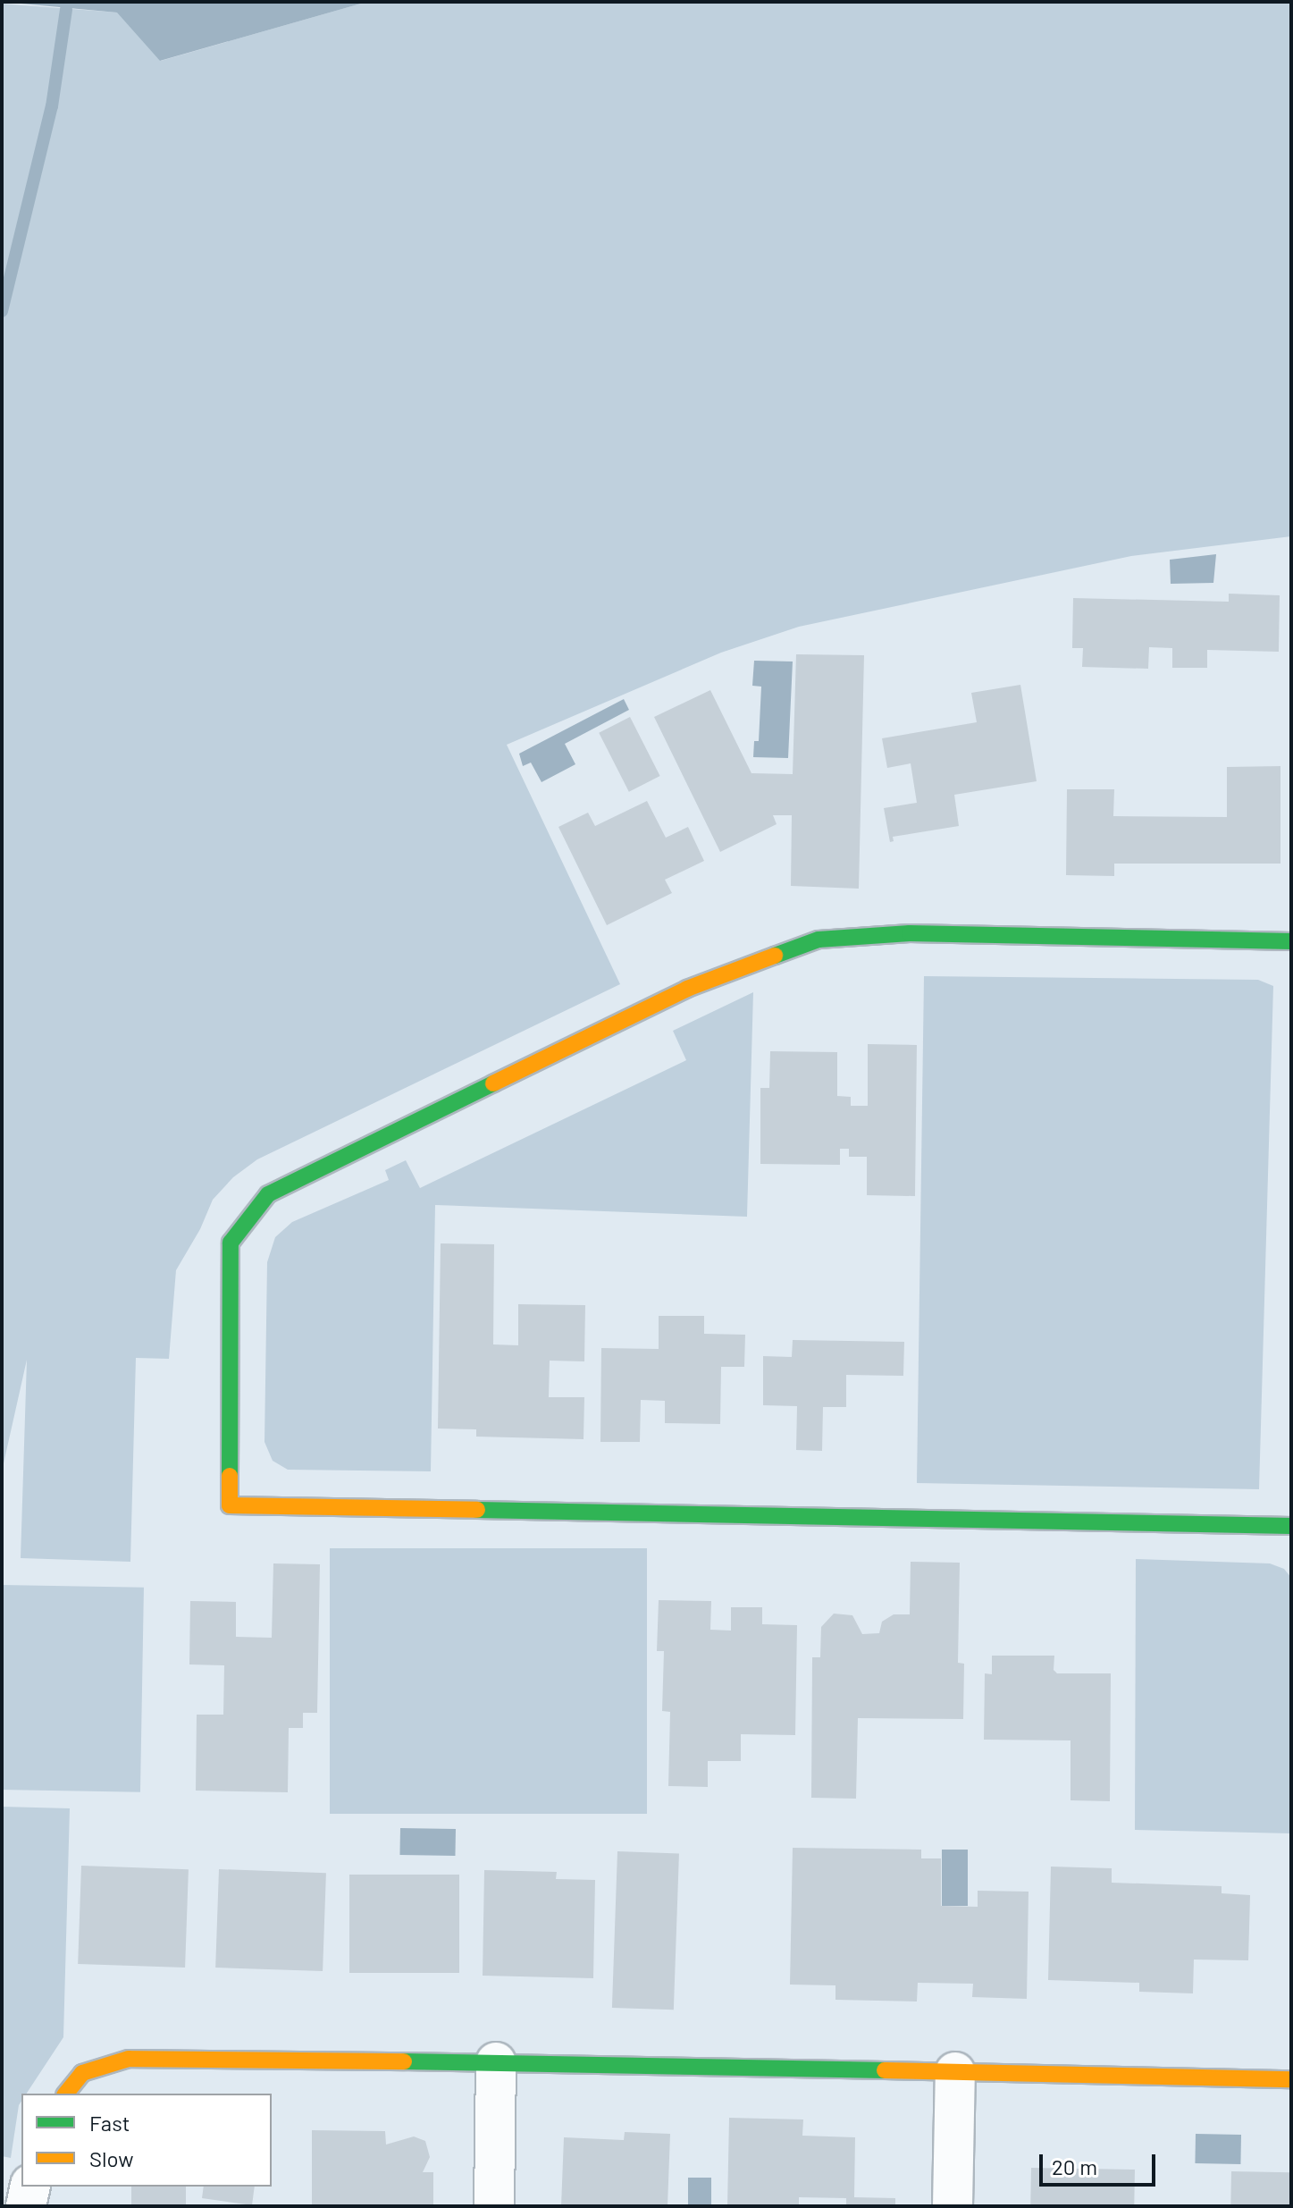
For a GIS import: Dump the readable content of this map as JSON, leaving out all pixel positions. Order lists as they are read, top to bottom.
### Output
{
  "legend": ["Fast", "Slow"],
  "scale_bar": "20 m"
}
